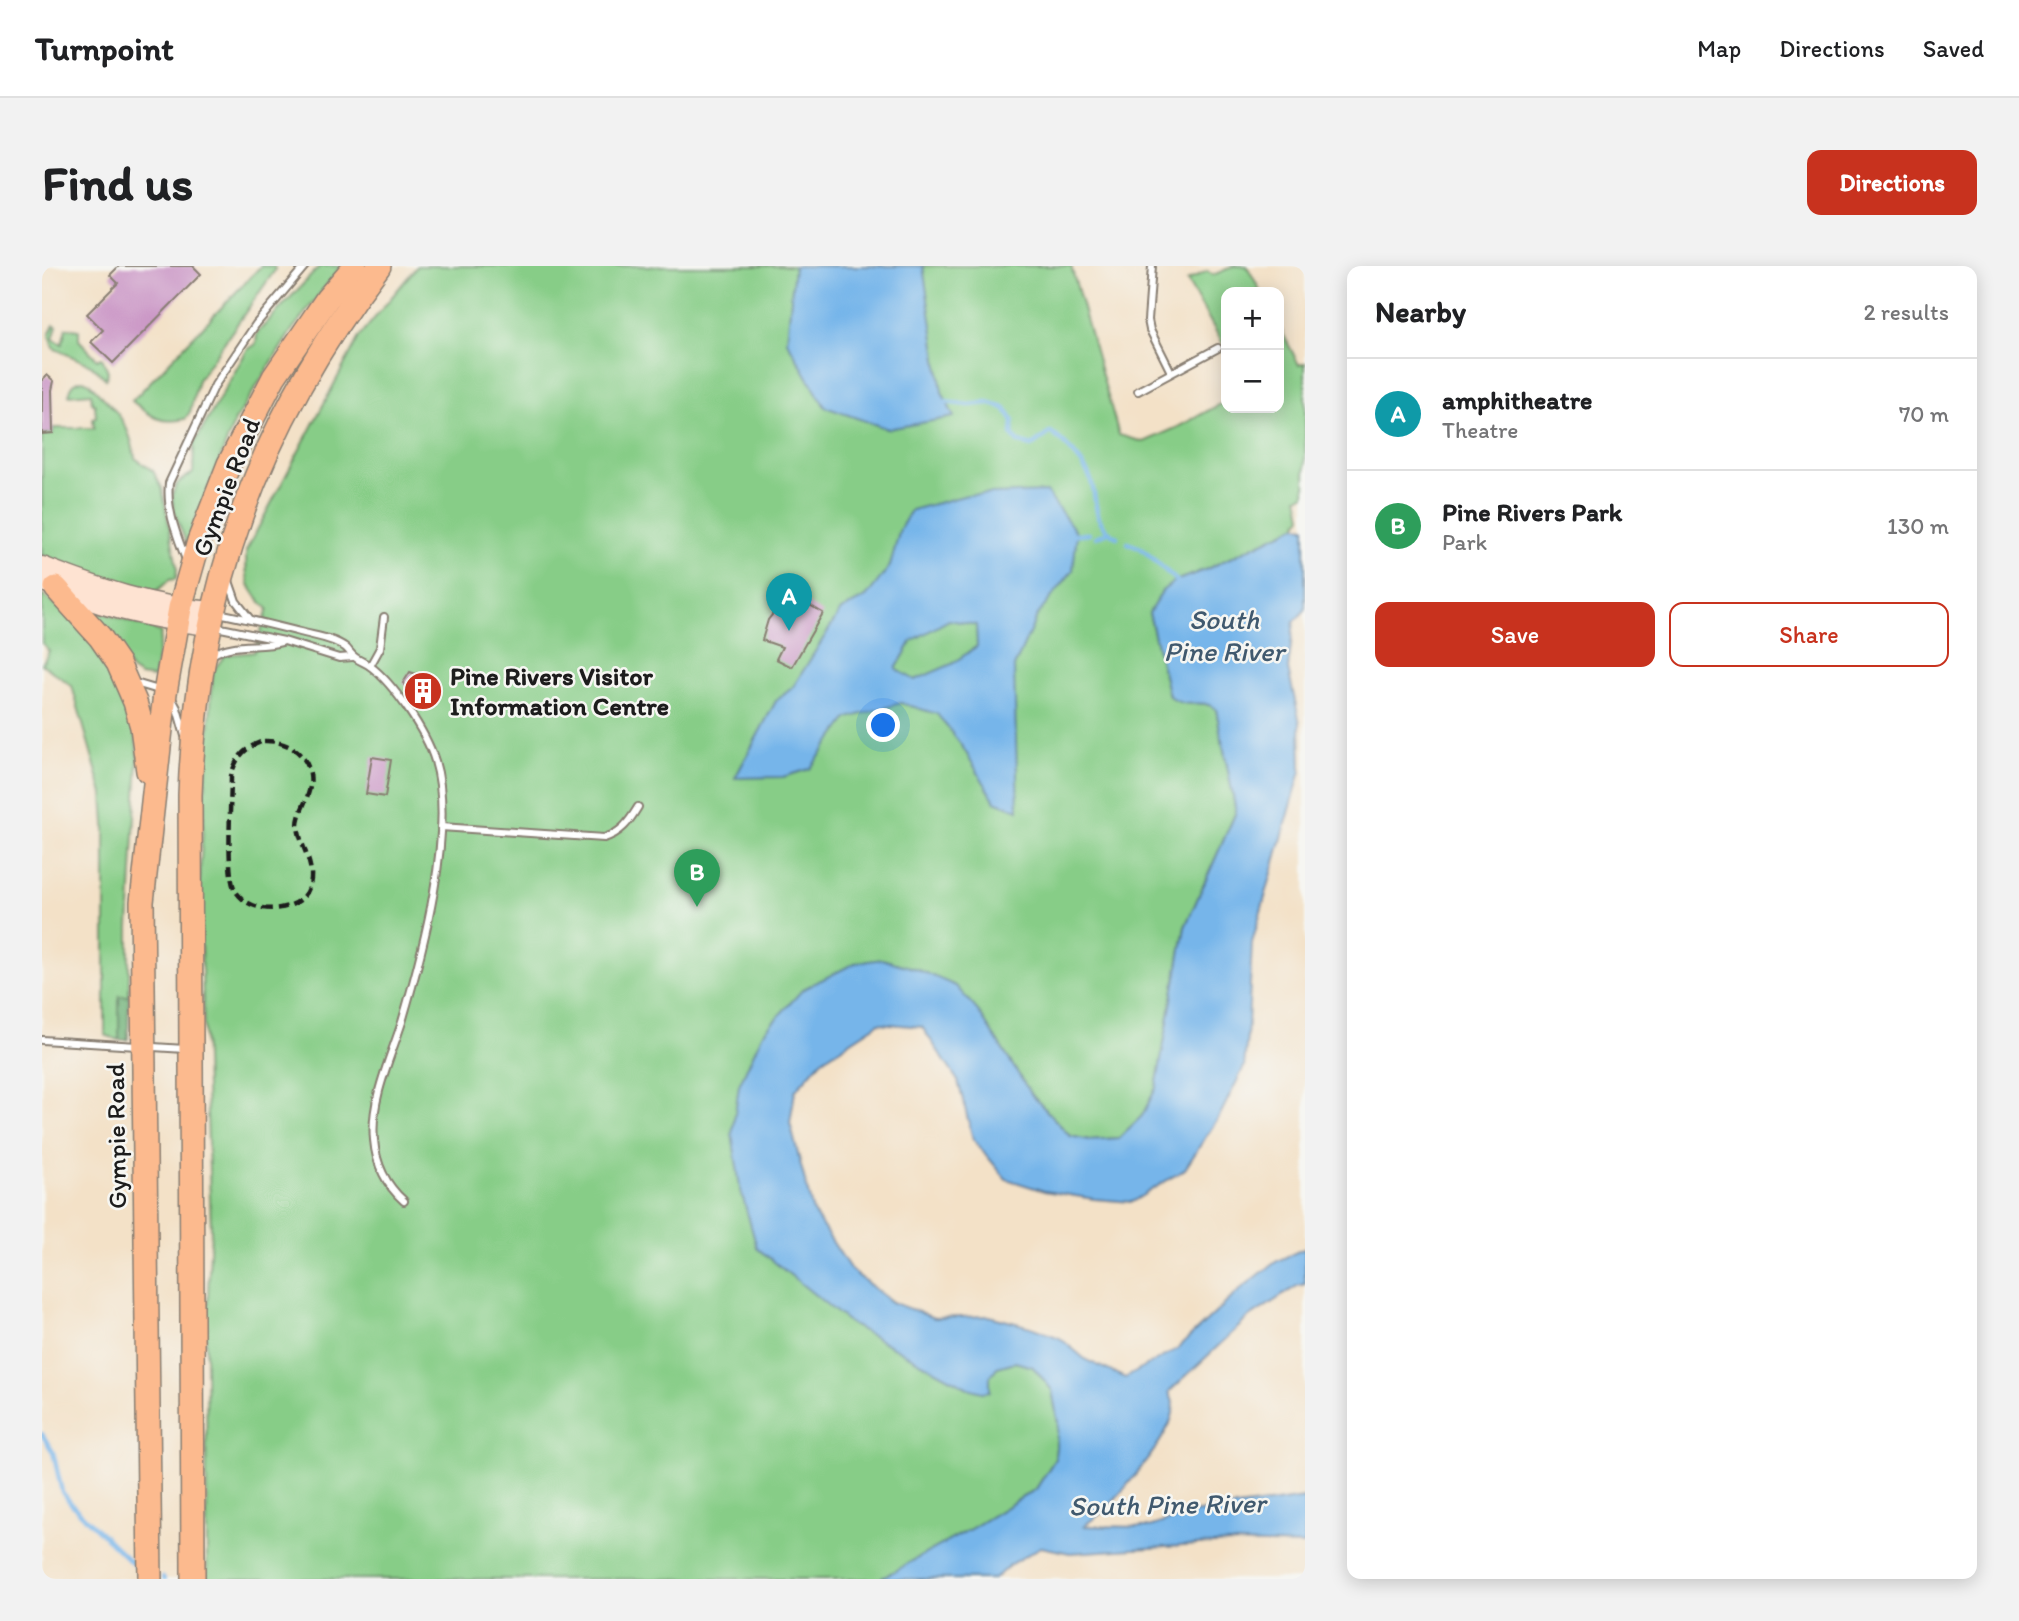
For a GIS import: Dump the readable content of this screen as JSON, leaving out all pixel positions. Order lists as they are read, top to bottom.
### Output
{
  "streets": {
    "highway": ["Gympie Road"]
  },
  "water": ["South Pine River"],
  "places": {
    "building": ["Pine Rivers Visitor Information Centre"]
  },
  "page": {
    "header": "Turnpoint",
    "nav": ["Map", "Directions", "Saved"],
    "buttons": [
      "Directions",
      ["Save", "Share"]
    ],
    "title": "Find us",
    "heading": ["Nearby", "2 results"],
    "map_buttons": ["+", "−"],
    "list": [
      {
        "mark": "A",
        "name": "amphitheatre",
        "note": "Theatre",
        "value": "70 m"
      },
      {
        "mark": "B",
        "name": "Pine Rivers Park",
        "note": "Park",
        "value": "130 m"
      }
    ],
    "pins": ["A", "B"]
  }
}
